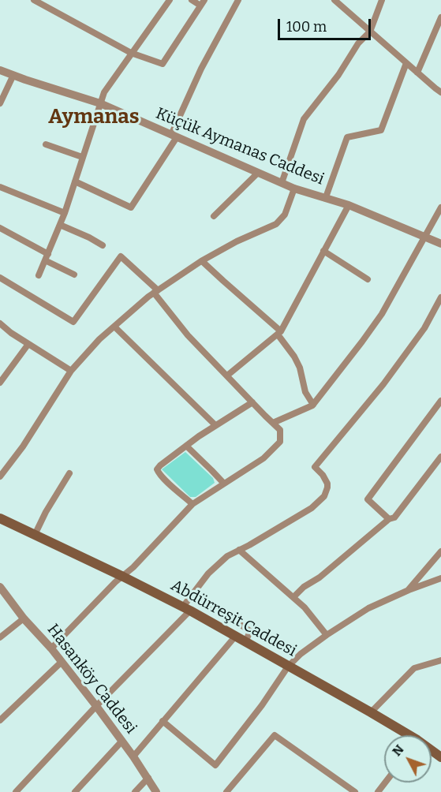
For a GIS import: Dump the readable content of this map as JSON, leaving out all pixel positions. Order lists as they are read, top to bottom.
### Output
{
  "streets": {
    "main road": ["Abdürreşit Caddesi"],
    "street": ["Küçük Aymanas Caddesi", "Hasanköy Caddesi"]
  },
  "districts": ["Aymanas"],
  "scale_bar": "100 m",
  "north": "top left"
}
